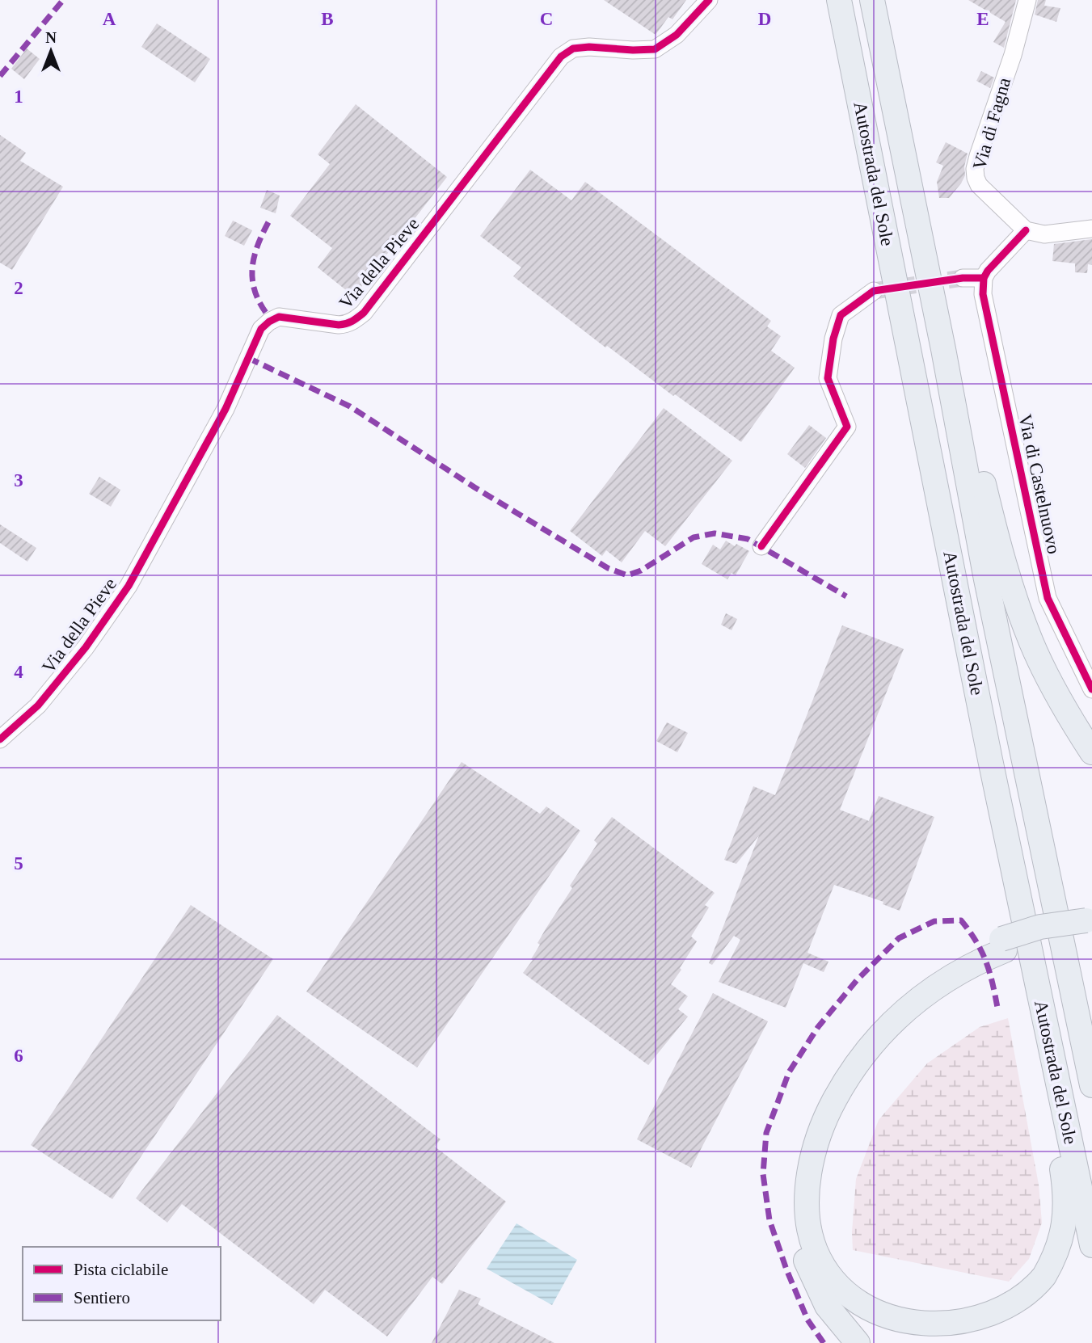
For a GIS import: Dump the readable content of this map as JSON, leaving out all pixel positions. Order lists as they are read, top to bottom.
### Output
{
  "streets": {
    "highway": ["Autostrada del Sole"],
    "street": ["Via di Fagna", "Via della Pieve", "Via di Castelnuovo"]
  },
  "legend": ["Pista ciclabile", "Sentiero"],
  "north": "top",
  "grid": {
    "columns": [
      "A",
      "B",
      "C",
      "D",
      "E"
    ],
    "rows": [
      "1",
      "2",
      "3",
      "4",
      "5",
      "6"
    ]
  }
}
